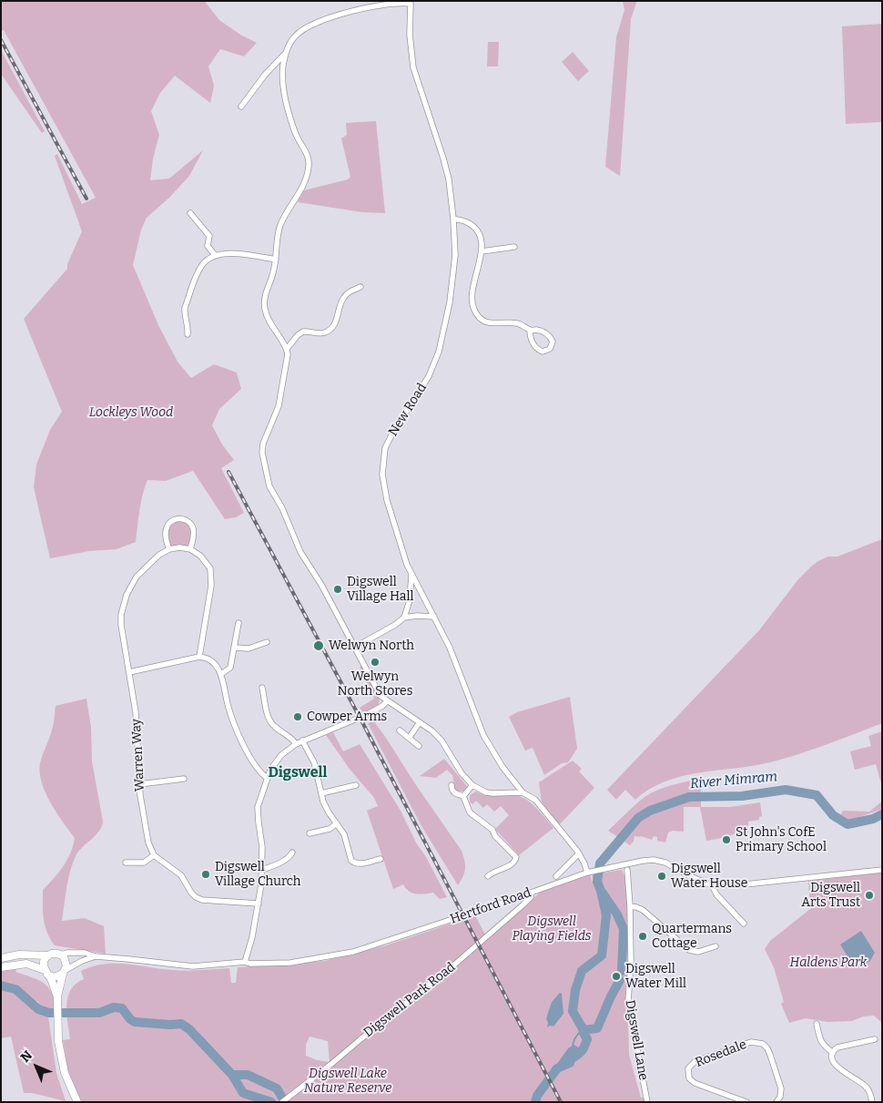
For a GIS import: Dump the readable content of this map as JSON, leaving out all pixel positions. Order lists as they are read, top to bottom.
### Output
{
  "streets": {
    "street": [
      "New Road",
      "Warren Way",
      "Hertford Road",
      "Digswell Park Road",
      "Digswell Lane",
      "Rosedale"
    ]
  },
  "crossings": [
    ["New Road", "Hertford Road"],
    ["Hertford Road", "Digswell Park Road"]
  ],
  "districts": ["Digswell"],
  "water": ["River Mimram"],
  "parks": [
    "Lockleys Wood",
    "Digswell Playing Fields",
    "Haldens Park",
    "Digswell Lake Nature Reserve"
  ],
  "places": [
    "Digswell Village Hall",
    "Welwyn North",
    "Welwyn North Stores",
    "Cowper Arms",
    "St John's CofE Primary School",
    "Digswell Village Church",
    "Digswell Water House",
    "Digswell Arts Trust",
    "Quartermans Cottage",
    "Digswell Water Mill"
  ],
  "north": "top left"
}
